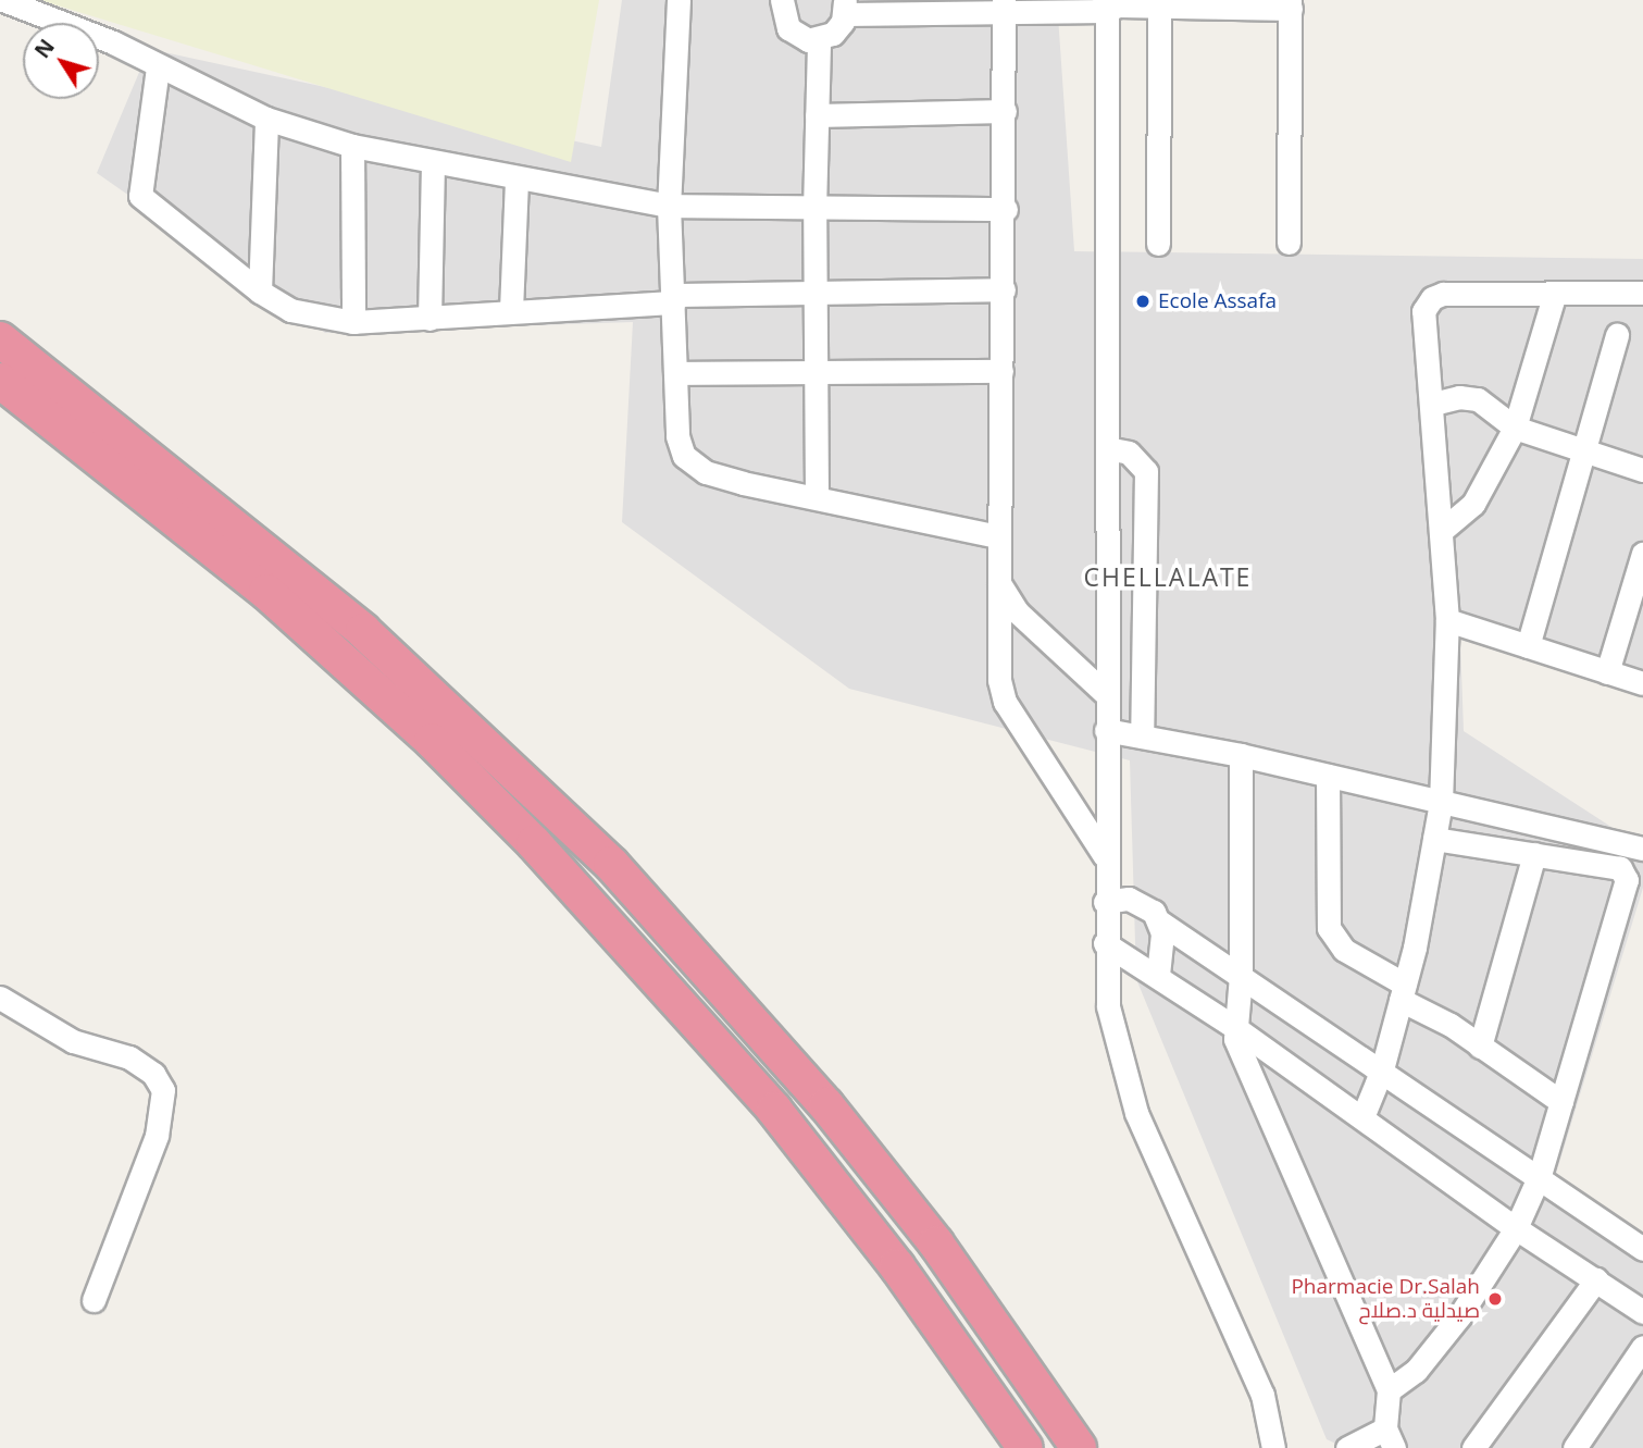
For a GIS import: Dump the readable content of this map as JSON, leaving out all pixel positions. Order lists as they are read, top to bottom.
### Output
{
  "districts": ["CHELLALATE"],
  "places": ["Ecole Assafa", "Pharmacie Dr.Salah صيدلية د.صلاح"],
  "north": "top left"
}
